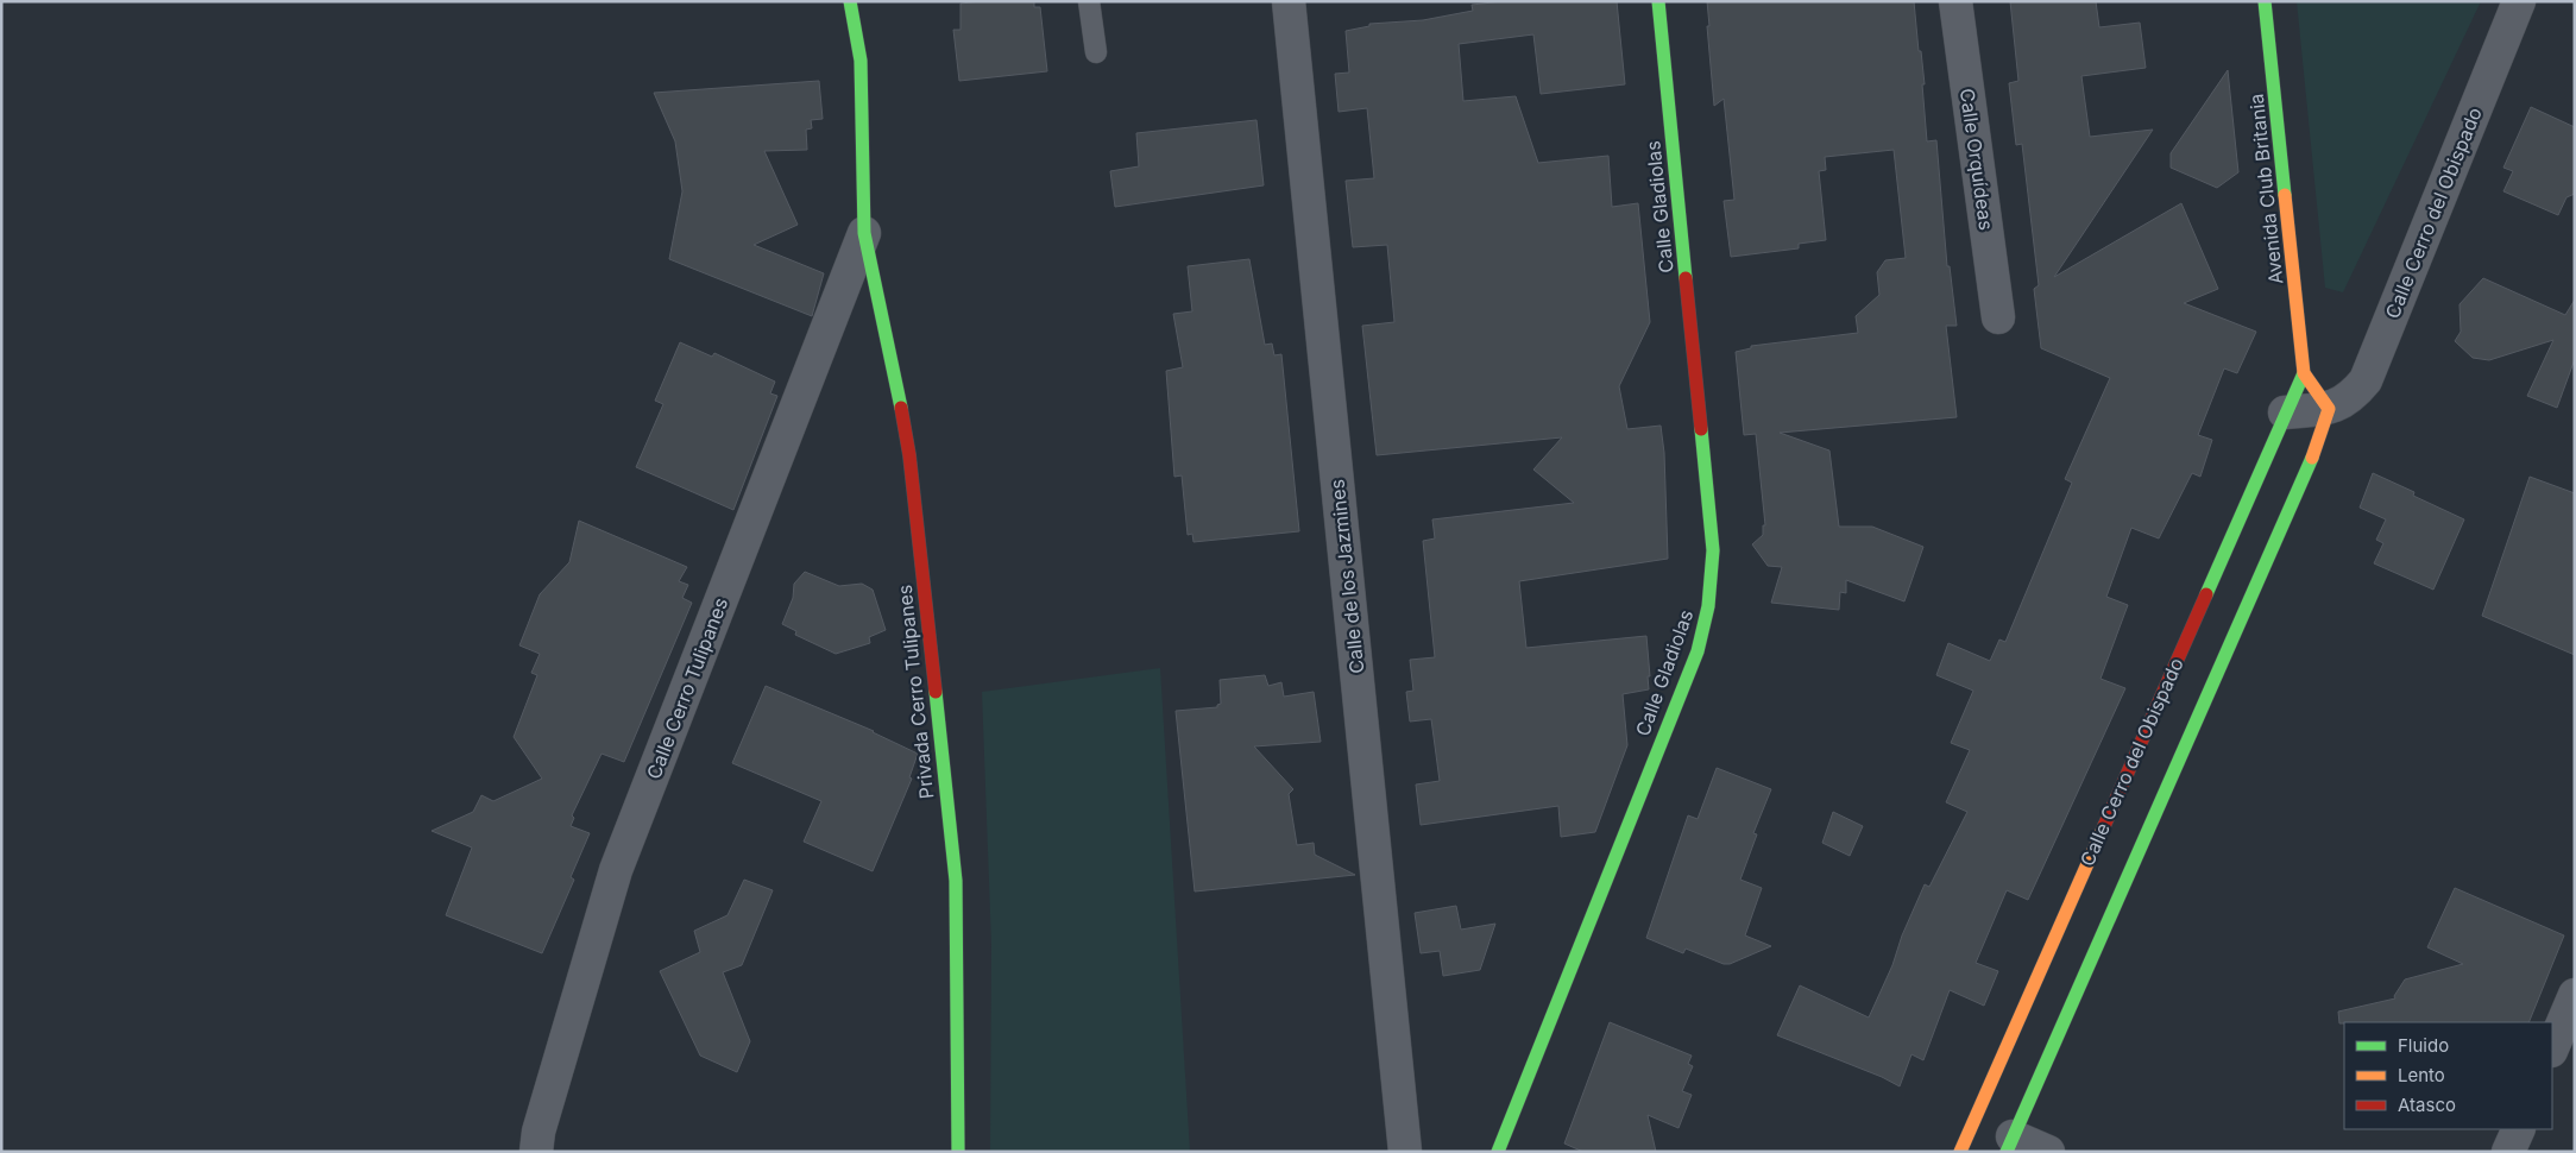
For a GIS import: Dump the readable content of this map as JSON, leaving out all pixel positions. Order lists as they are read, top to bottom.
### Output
{
  "streets": {
    "street": [
      "Calle Orquídeas",
      "Avenida Club Britania",
      "Calle Gladiolas",
      "Calle Cerro del Obispado",
      "Calle de los Jazmines",
      "Calle Cerro Tulipanes",
      "Privada Cerro Tulipanes"
    ]
  },
  "crossings": [
    ["Calle Cerro Tulipanes", "Privada Cerro Tulipanes"]
  ],
  "legend": ["Fluido", "Lento", "Atasco"]
}
